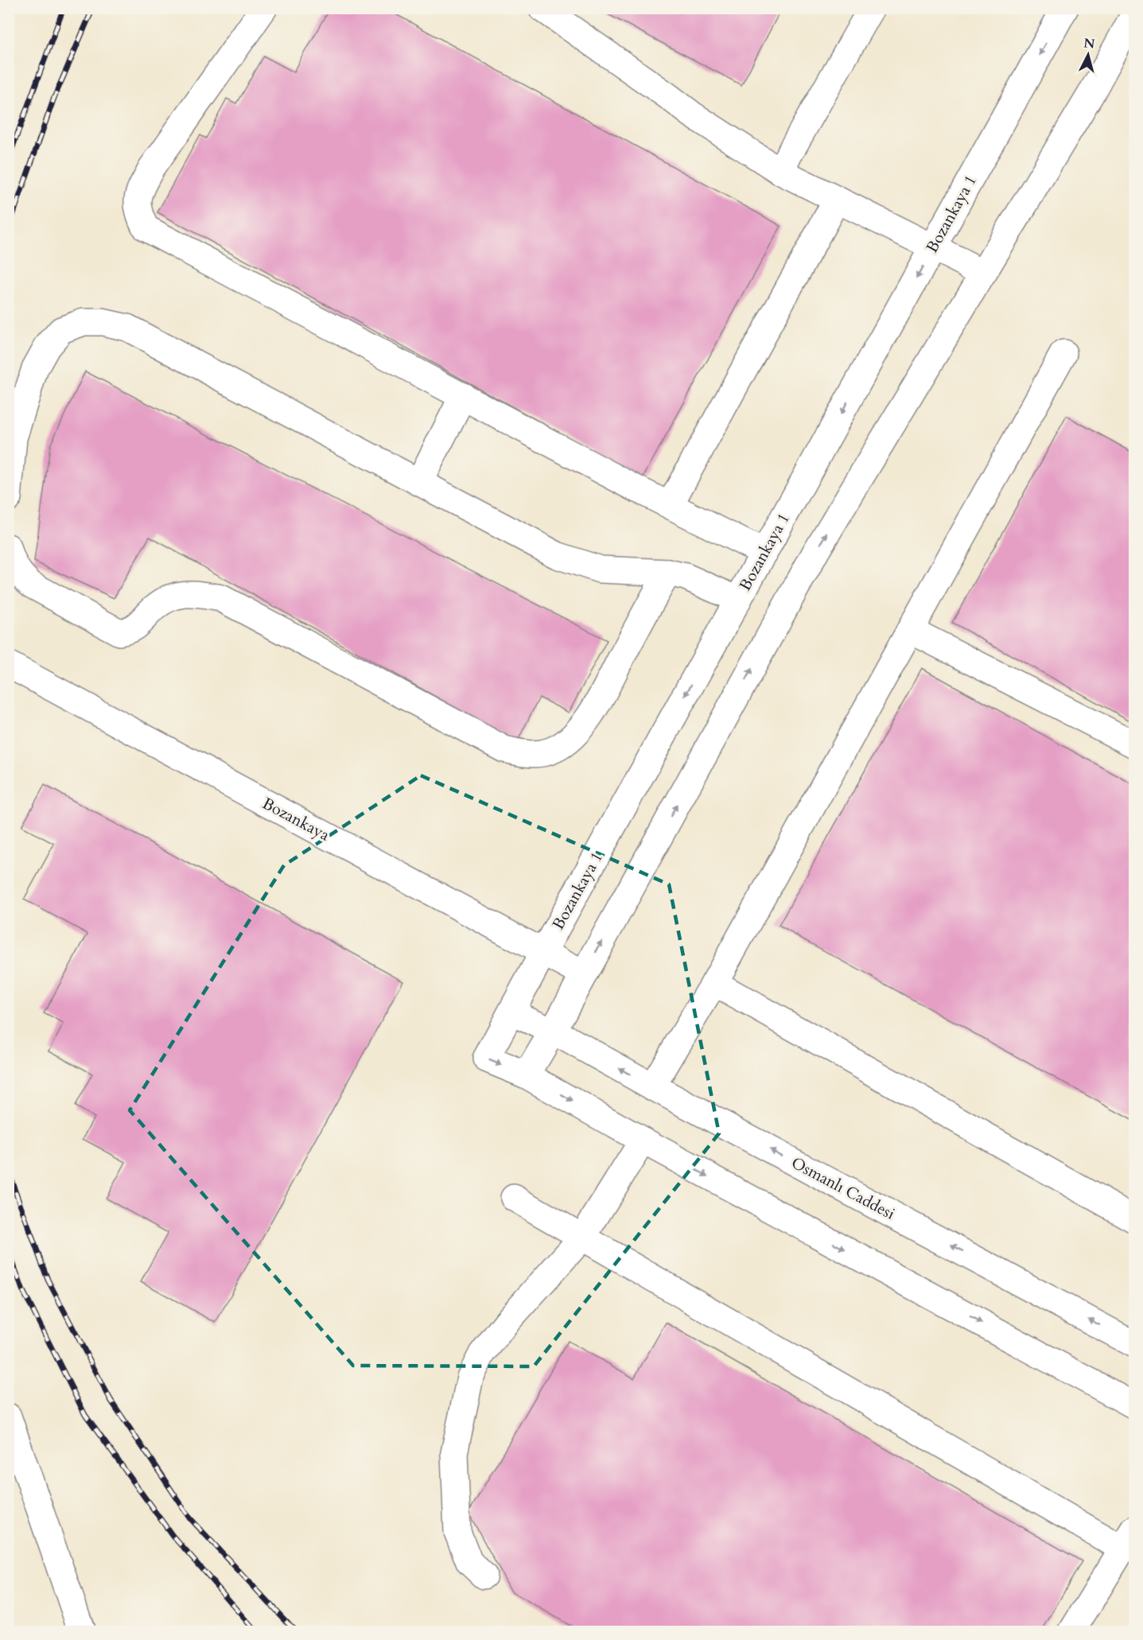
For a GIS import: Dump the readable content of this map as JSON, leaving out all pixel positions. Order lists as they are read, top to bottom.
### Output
{
  "streets": {
    "street": ["Bozankaya 1", "Bozankaya", "Osmanlı Caddesi"]
  },
  "crossings": [
    ["Bozankaya 1", "Bozankaya"],
    ["Bozankaya 1", "Osmanlı Caddesi"]
  ],
  "north": "top"
}
